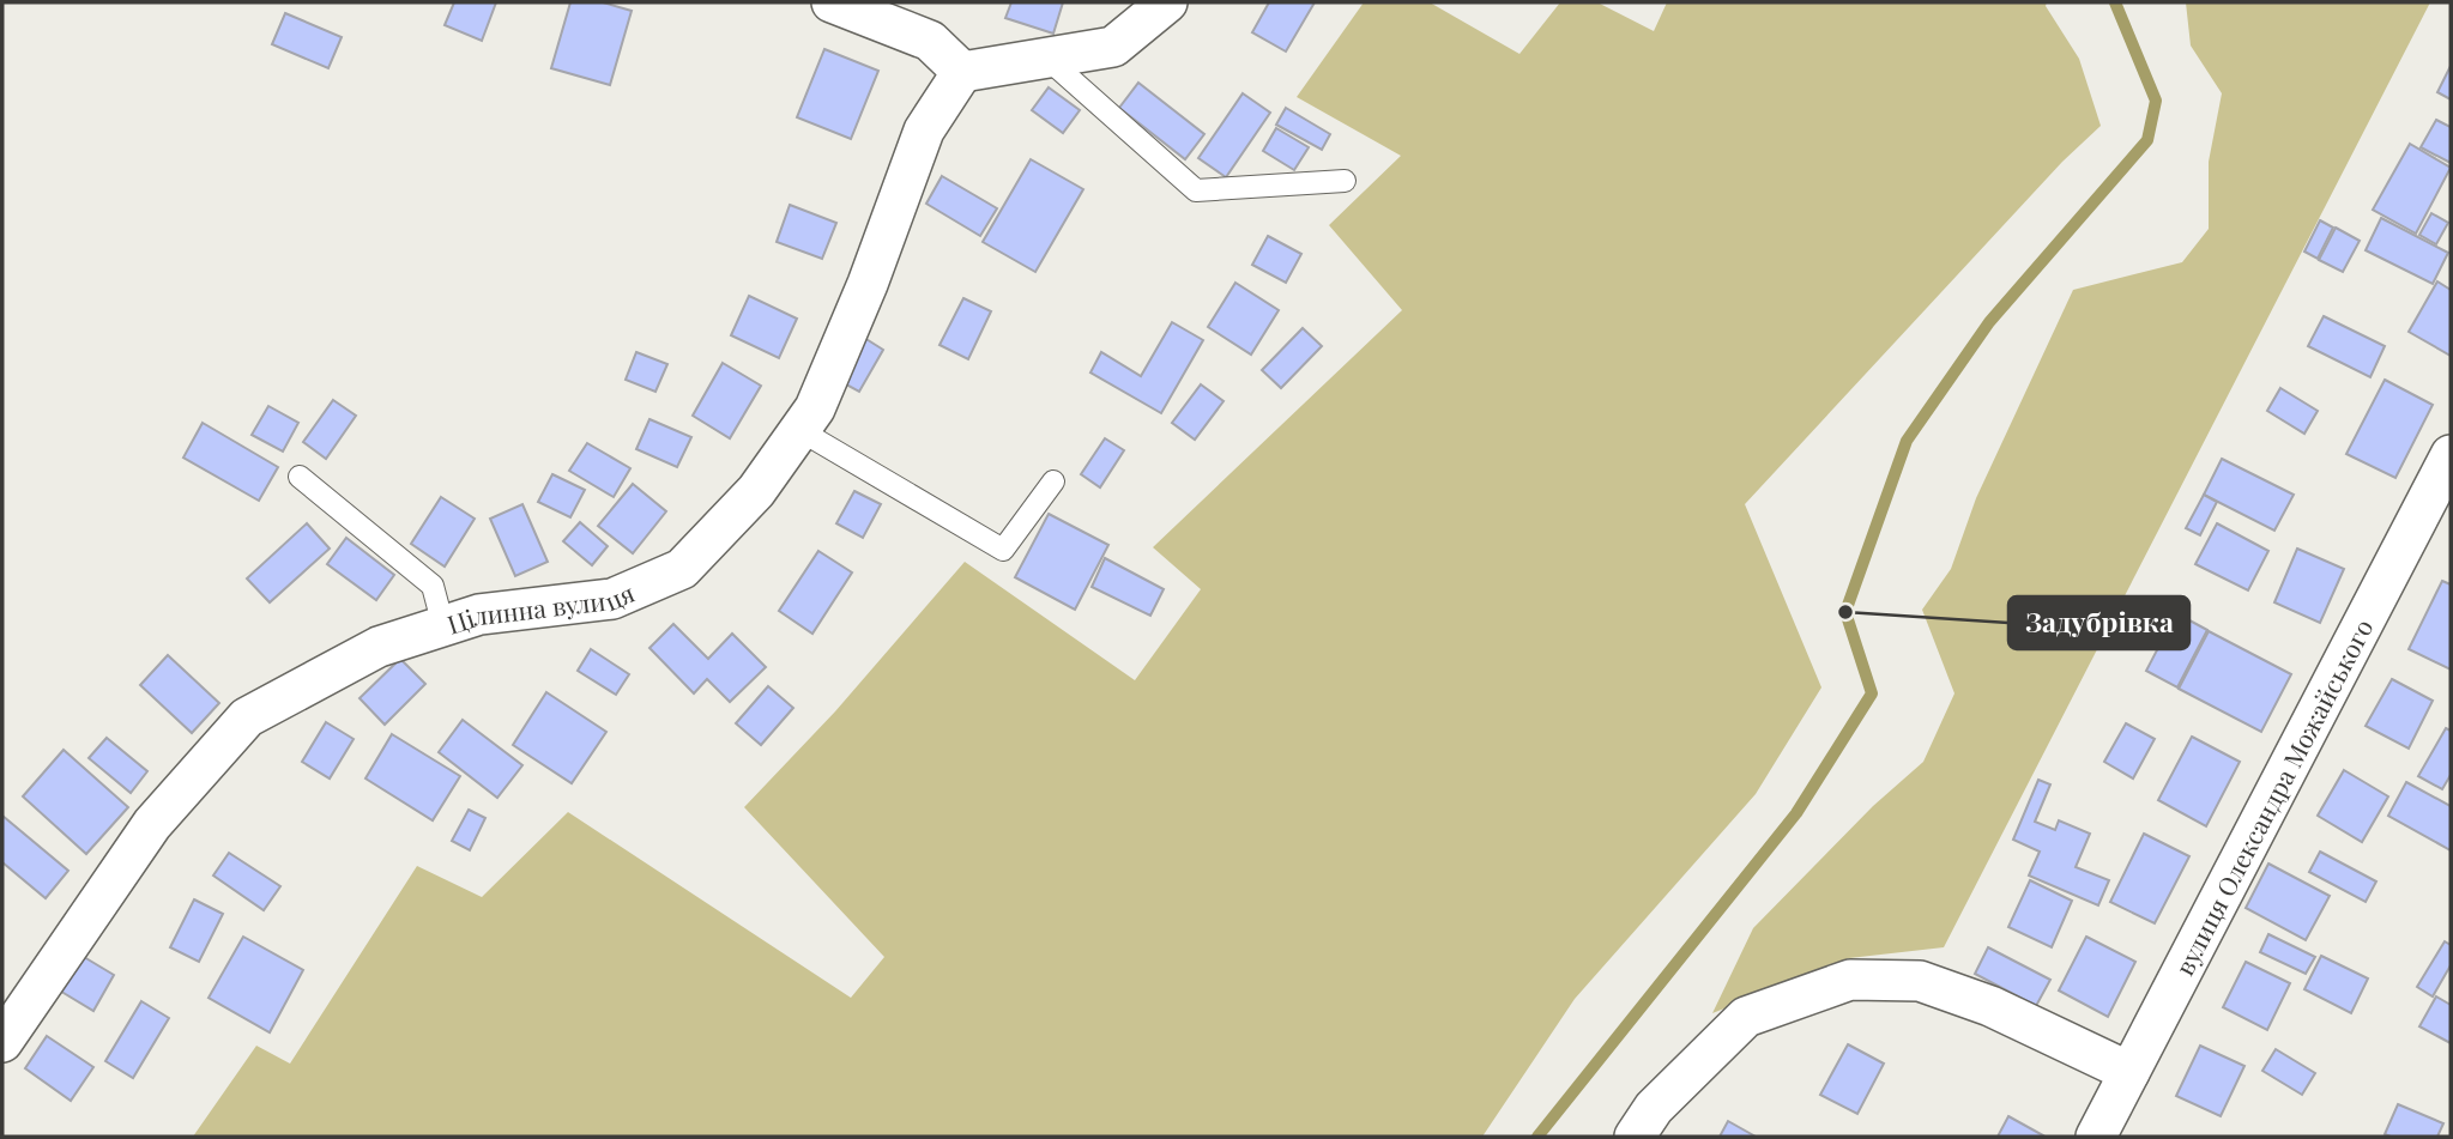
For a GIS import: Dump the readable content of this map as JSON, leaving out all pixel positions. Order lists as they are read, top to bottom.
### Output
{
  "streets": {
    "street": ["Цілинна вулиця", "вулиця Олександра Можайського"]
  },
  "places": ["Задубрівка"]
}
